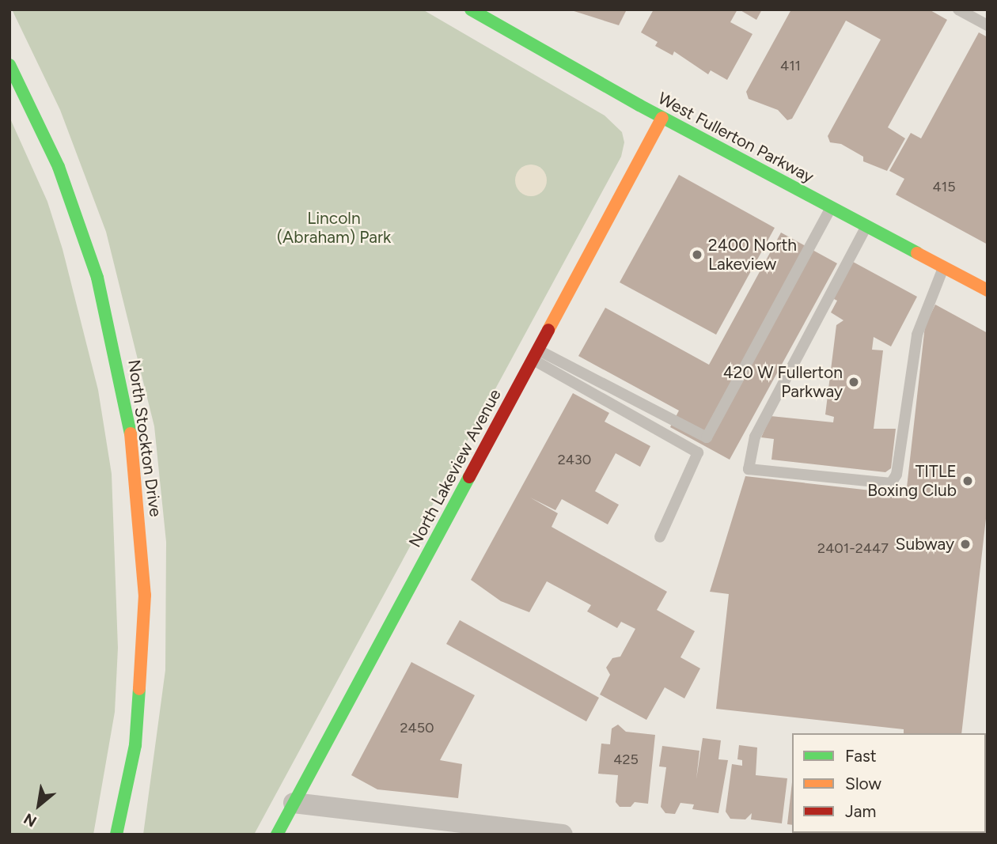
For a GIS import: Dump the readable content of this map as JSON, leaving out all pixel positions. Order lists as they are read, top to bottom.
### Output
{
  "streets": {
    "main road": ["West Fullerton Parkway", "North Stockton Drive", "North Lakeview Avenue"]
  },
  "crossings": [
    ["West Fullerton Parkway", "North Lakeview Avenue"]
  ],
  "parks": ["Lincoln (Abraham) Park"],
  "places": [
    "2400 North Lakeview",
    "420 W Fullerton Parkway",
    "TITLE Boxing Club",
    "Subway"
  ],
  "house_numbers": [
    "411",
    "415",
    "2430",
    "2401-2447",
    "2450",
    "425"
  ],
  "legend": ["Fast", "Slow", "Jam"],
  "north": "bottom left"
}
